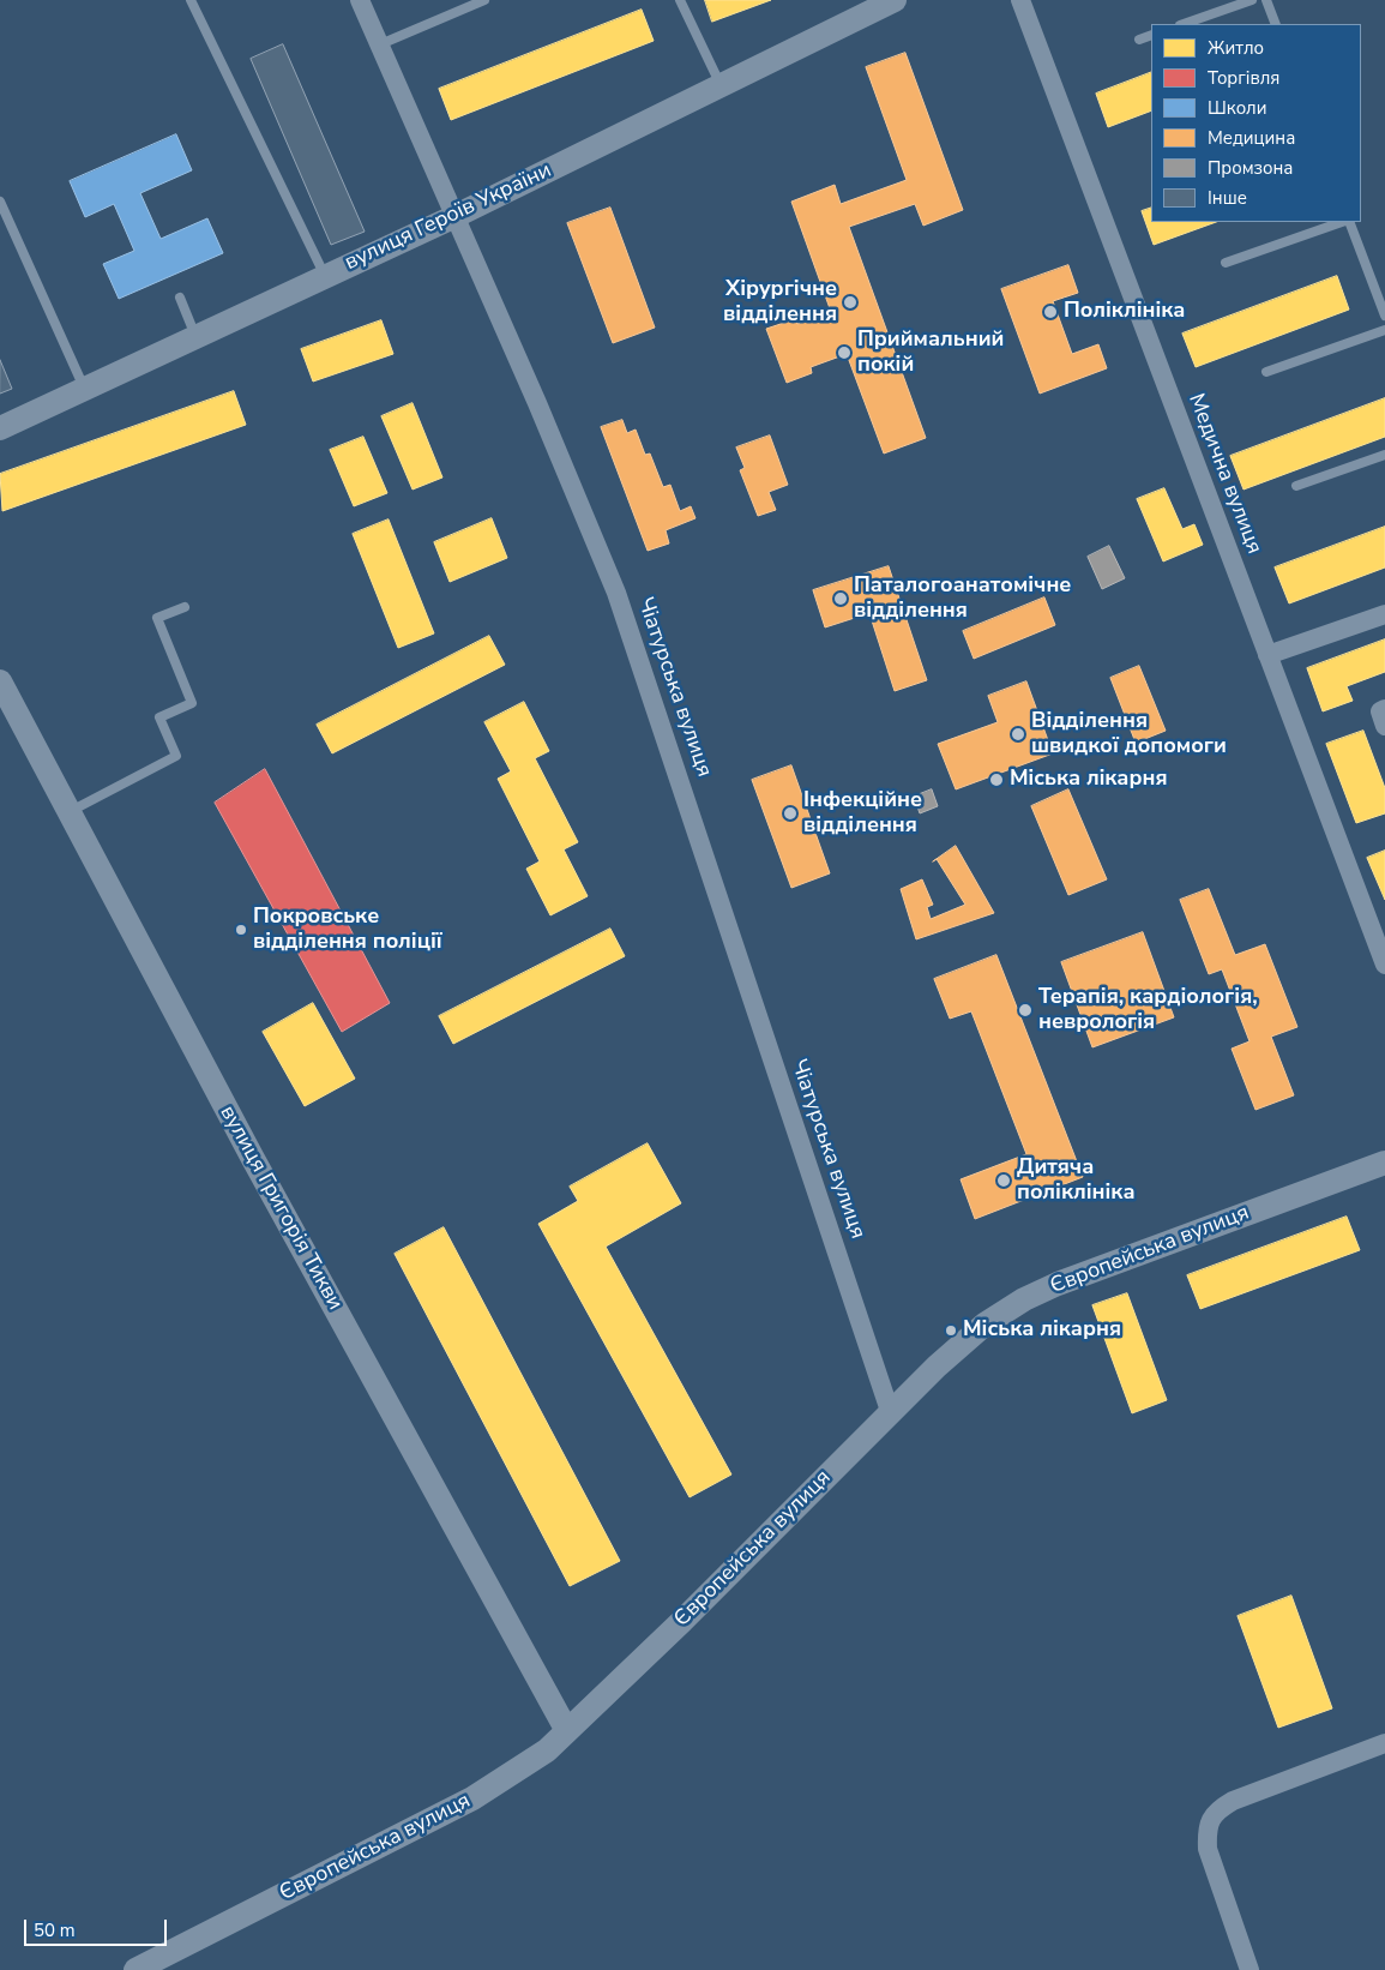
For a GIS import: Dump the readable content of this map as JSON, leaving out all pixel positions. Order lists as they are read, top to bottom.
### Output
{
  "streets": {
    "street": [
      "вулиця Героїв України",
      "Медична вулиця",
      "Чіатурська вулиця",
      "вулиця Григорія Тикви",
      "Європейська вулиця"
    ]
  },
  "crossings": [
    ["вулиця Героїв України", "Чіатурська вулиця"],
    ["Чіатурська вулиця", "Європейська вулиця"],
    ["вулиця Григорія Тикви", "Європейська вулиця"]
  ],
  "places": [
    "Хірургічне відділення",
    "Поліклініка",
    "Приймальний покій",
    "Паталогоанатомічне відділення",
    "Відділення швидкої допомоги",
    "Мiська лiкарня",
    "Інфекційне відділення",
    "Покровське відділення поліції",
    "Терапія, кардіологія, неврологія",
    "Дитяча поліклініка",
    "Міська лікарня"
  ],
  "legend": [
    "Житло",
    "Торгівля",
    "Школи",
    "Медицина",
    "Промзона",
    "Інше"
  ],
  "scale_bar": "50 m"
}
